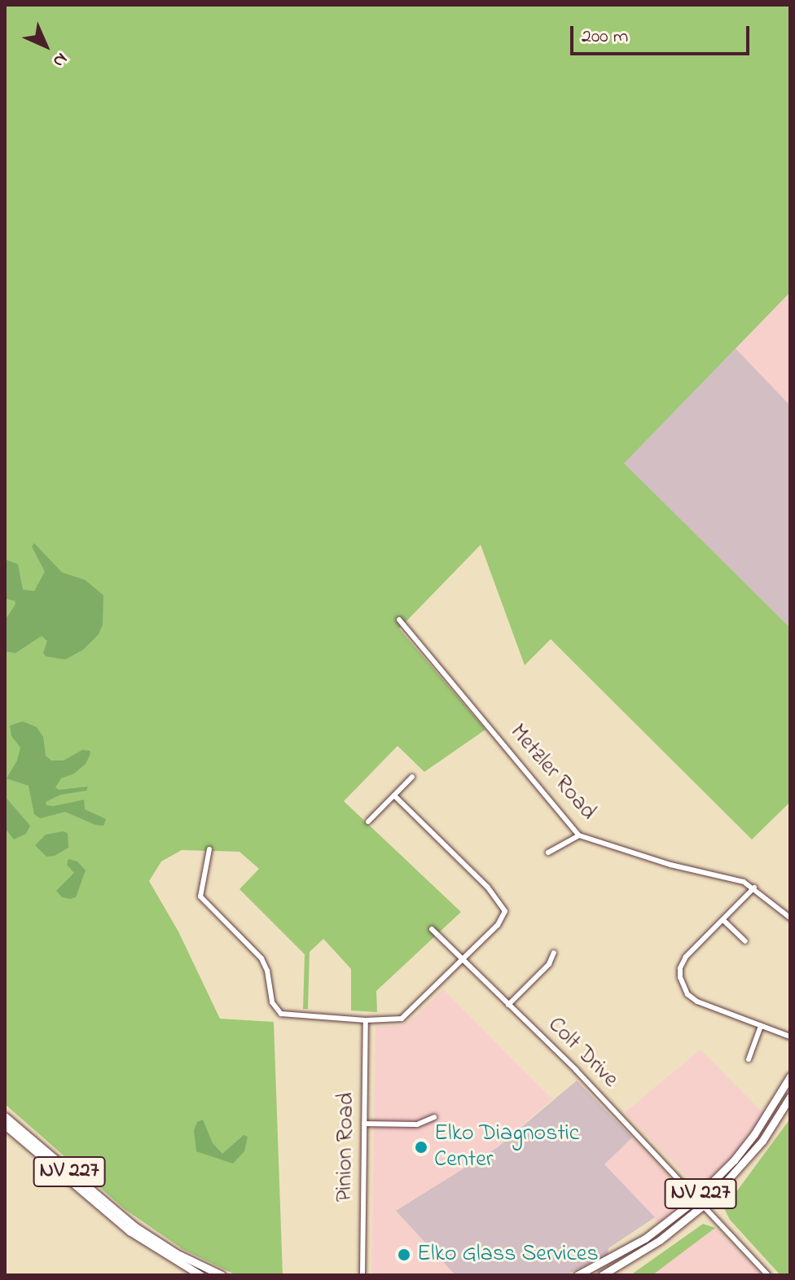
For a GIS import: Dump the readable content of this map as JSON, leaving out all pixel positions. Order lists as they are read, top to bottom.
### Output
{
  "streets": {
    "main road": ["NV 227"],
    "street": ["Metzler Road", "Colt Drive", "Pinion Road"]
  },
  "crossings": [
    ["Colt Drive", "NV 227"]
  ],
  "places": ["Elko Diagnostic Center", "Elko Glass Services"],
  "scale_bar": "200 m",
  "north": "bottom right"
}
